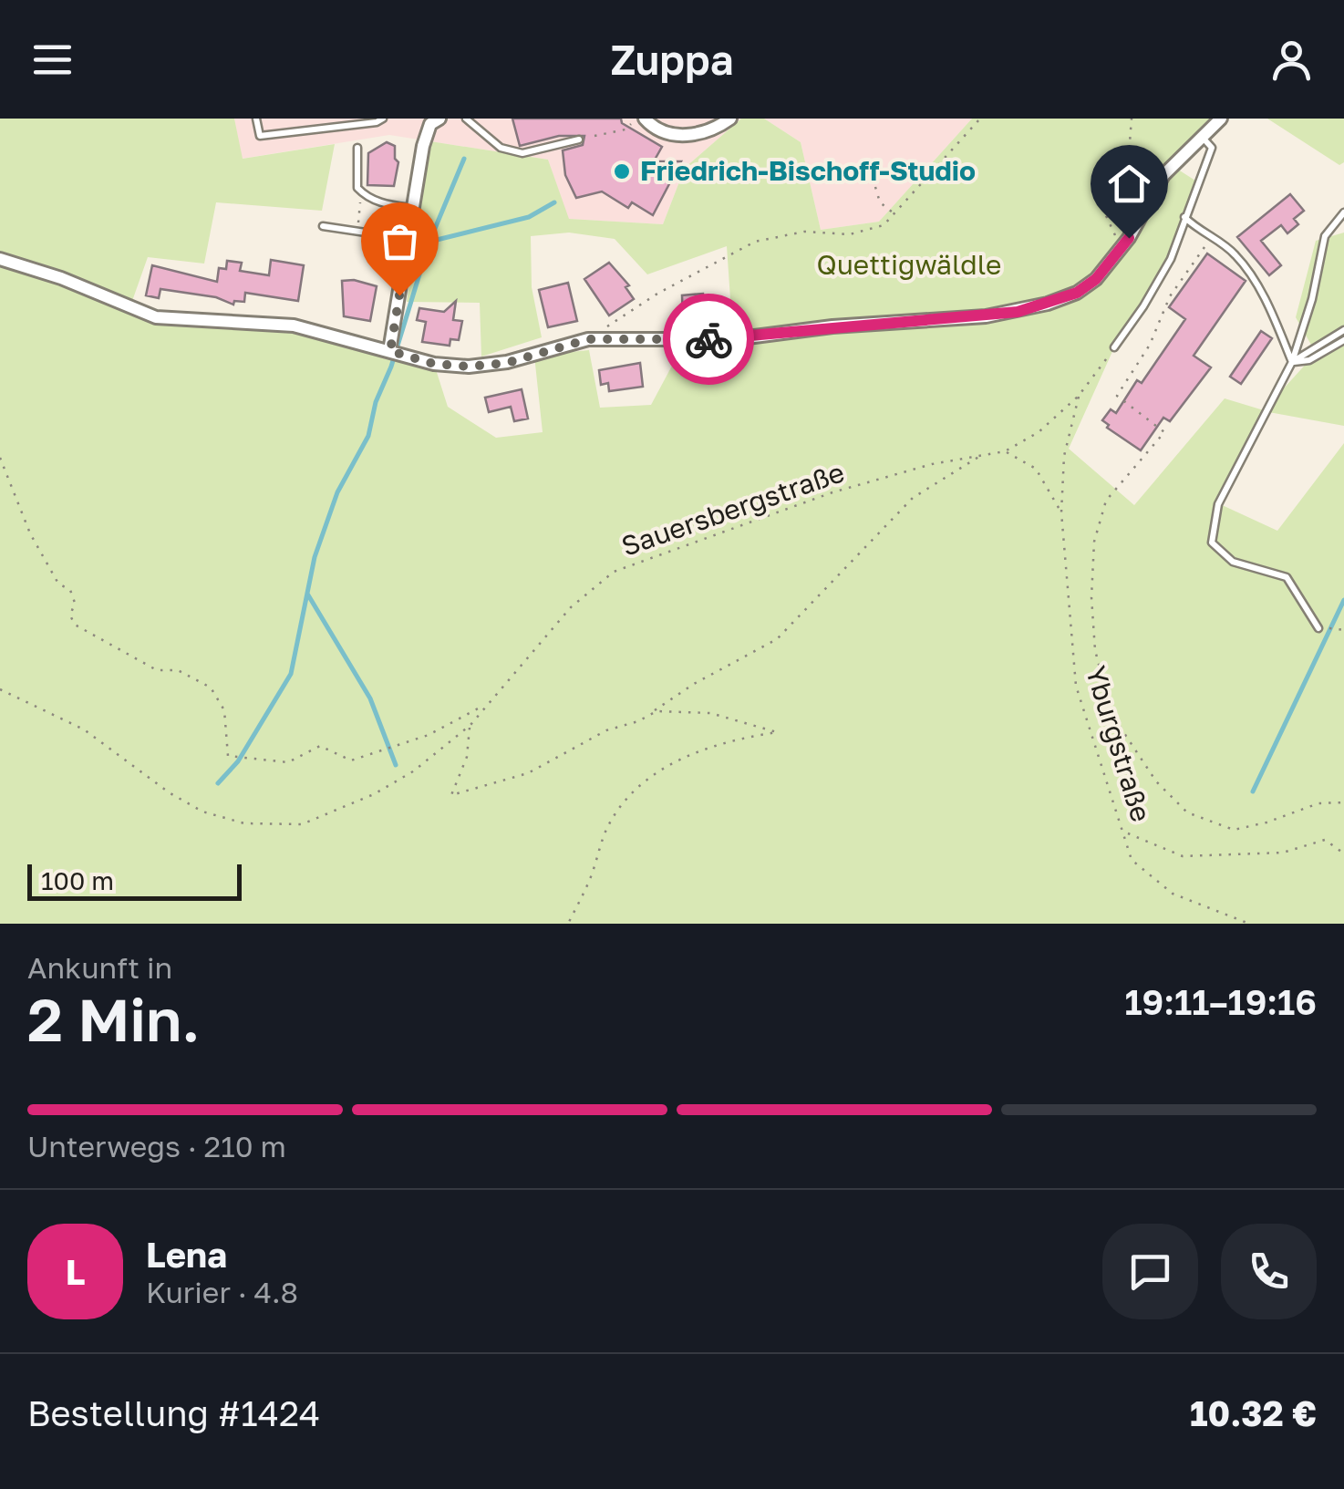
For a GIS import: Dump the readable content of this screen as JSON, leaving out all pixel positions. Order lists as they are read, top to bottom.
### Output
{
  "streets": {
    "path": ["Sauersbergstraße", "Yburgstraße"]
  },
  "crossings": [
    ["Sauersbergstraße", "Yburgstraße"]
  ],
  "parks": ["Quettigwäldle"],
  "places": ["Friedrich-Bischoff-Studio"],
  "scale_bar": "100 m",
  "page": {
    "header": "Zuppa",
    "scale": "100 m",
    "heading": ["2 Min.", "Ankunft in", "19:11–19:16"],
    "panel": [
      "Lena",
      "Kurier · 4.8",
      "Bestellung #1424",
      "10.32 €"
    ],
    "bar": "Unterwegs · 210 m",
    "round": "L"
  }
}
